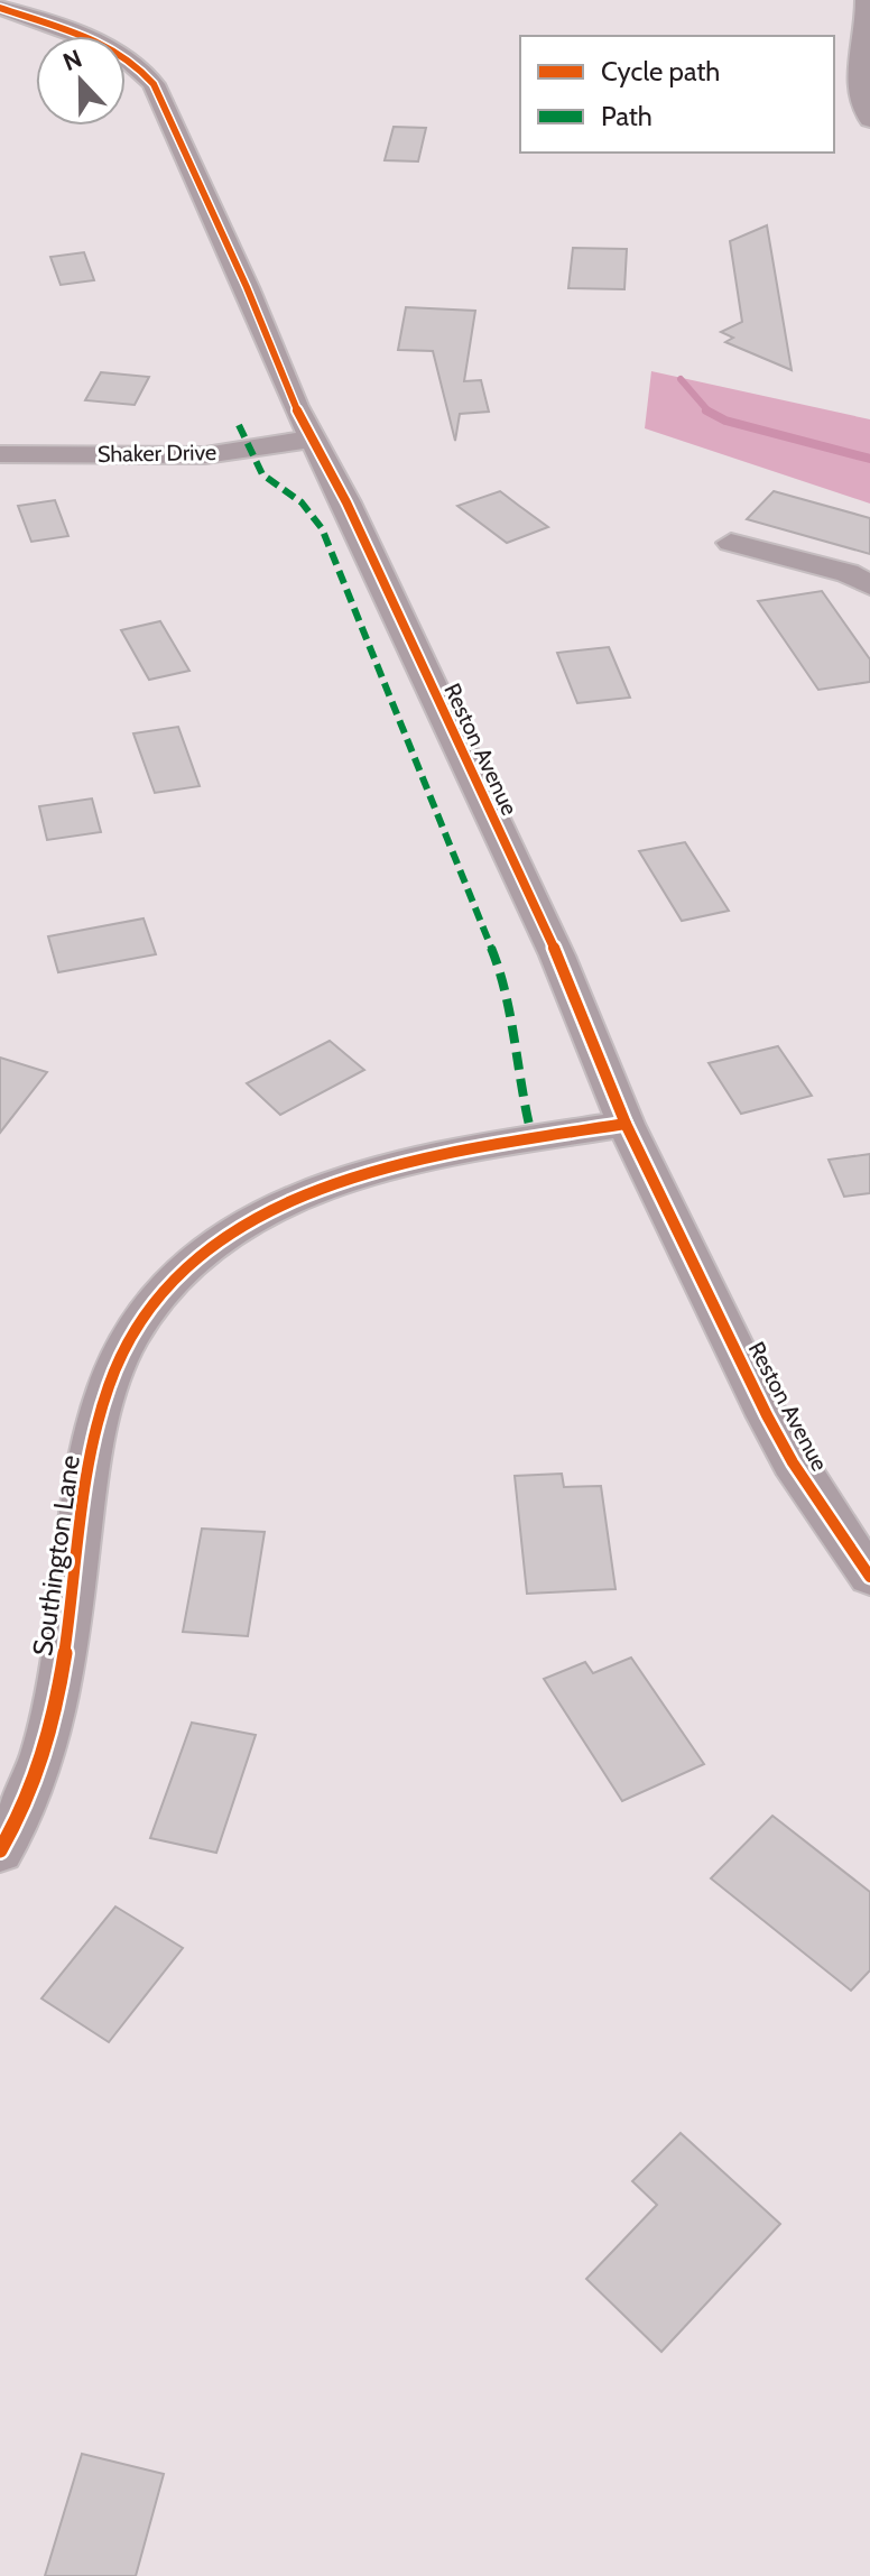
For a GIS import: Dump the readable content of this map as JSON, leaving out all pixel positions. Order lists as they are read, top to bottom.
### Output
{
  "streets": {
    "street": ["Shaker Drive", "Reston Avenue", "Southington Lane"]
  },
  "crossings": [
    ["Shaker Drive", "Reston Avenue"],
    ["Reston Avenue", "Southington Lane"]
  ],
  "legend": ["Cycle path", "Path"],
  "north": "top"
}
